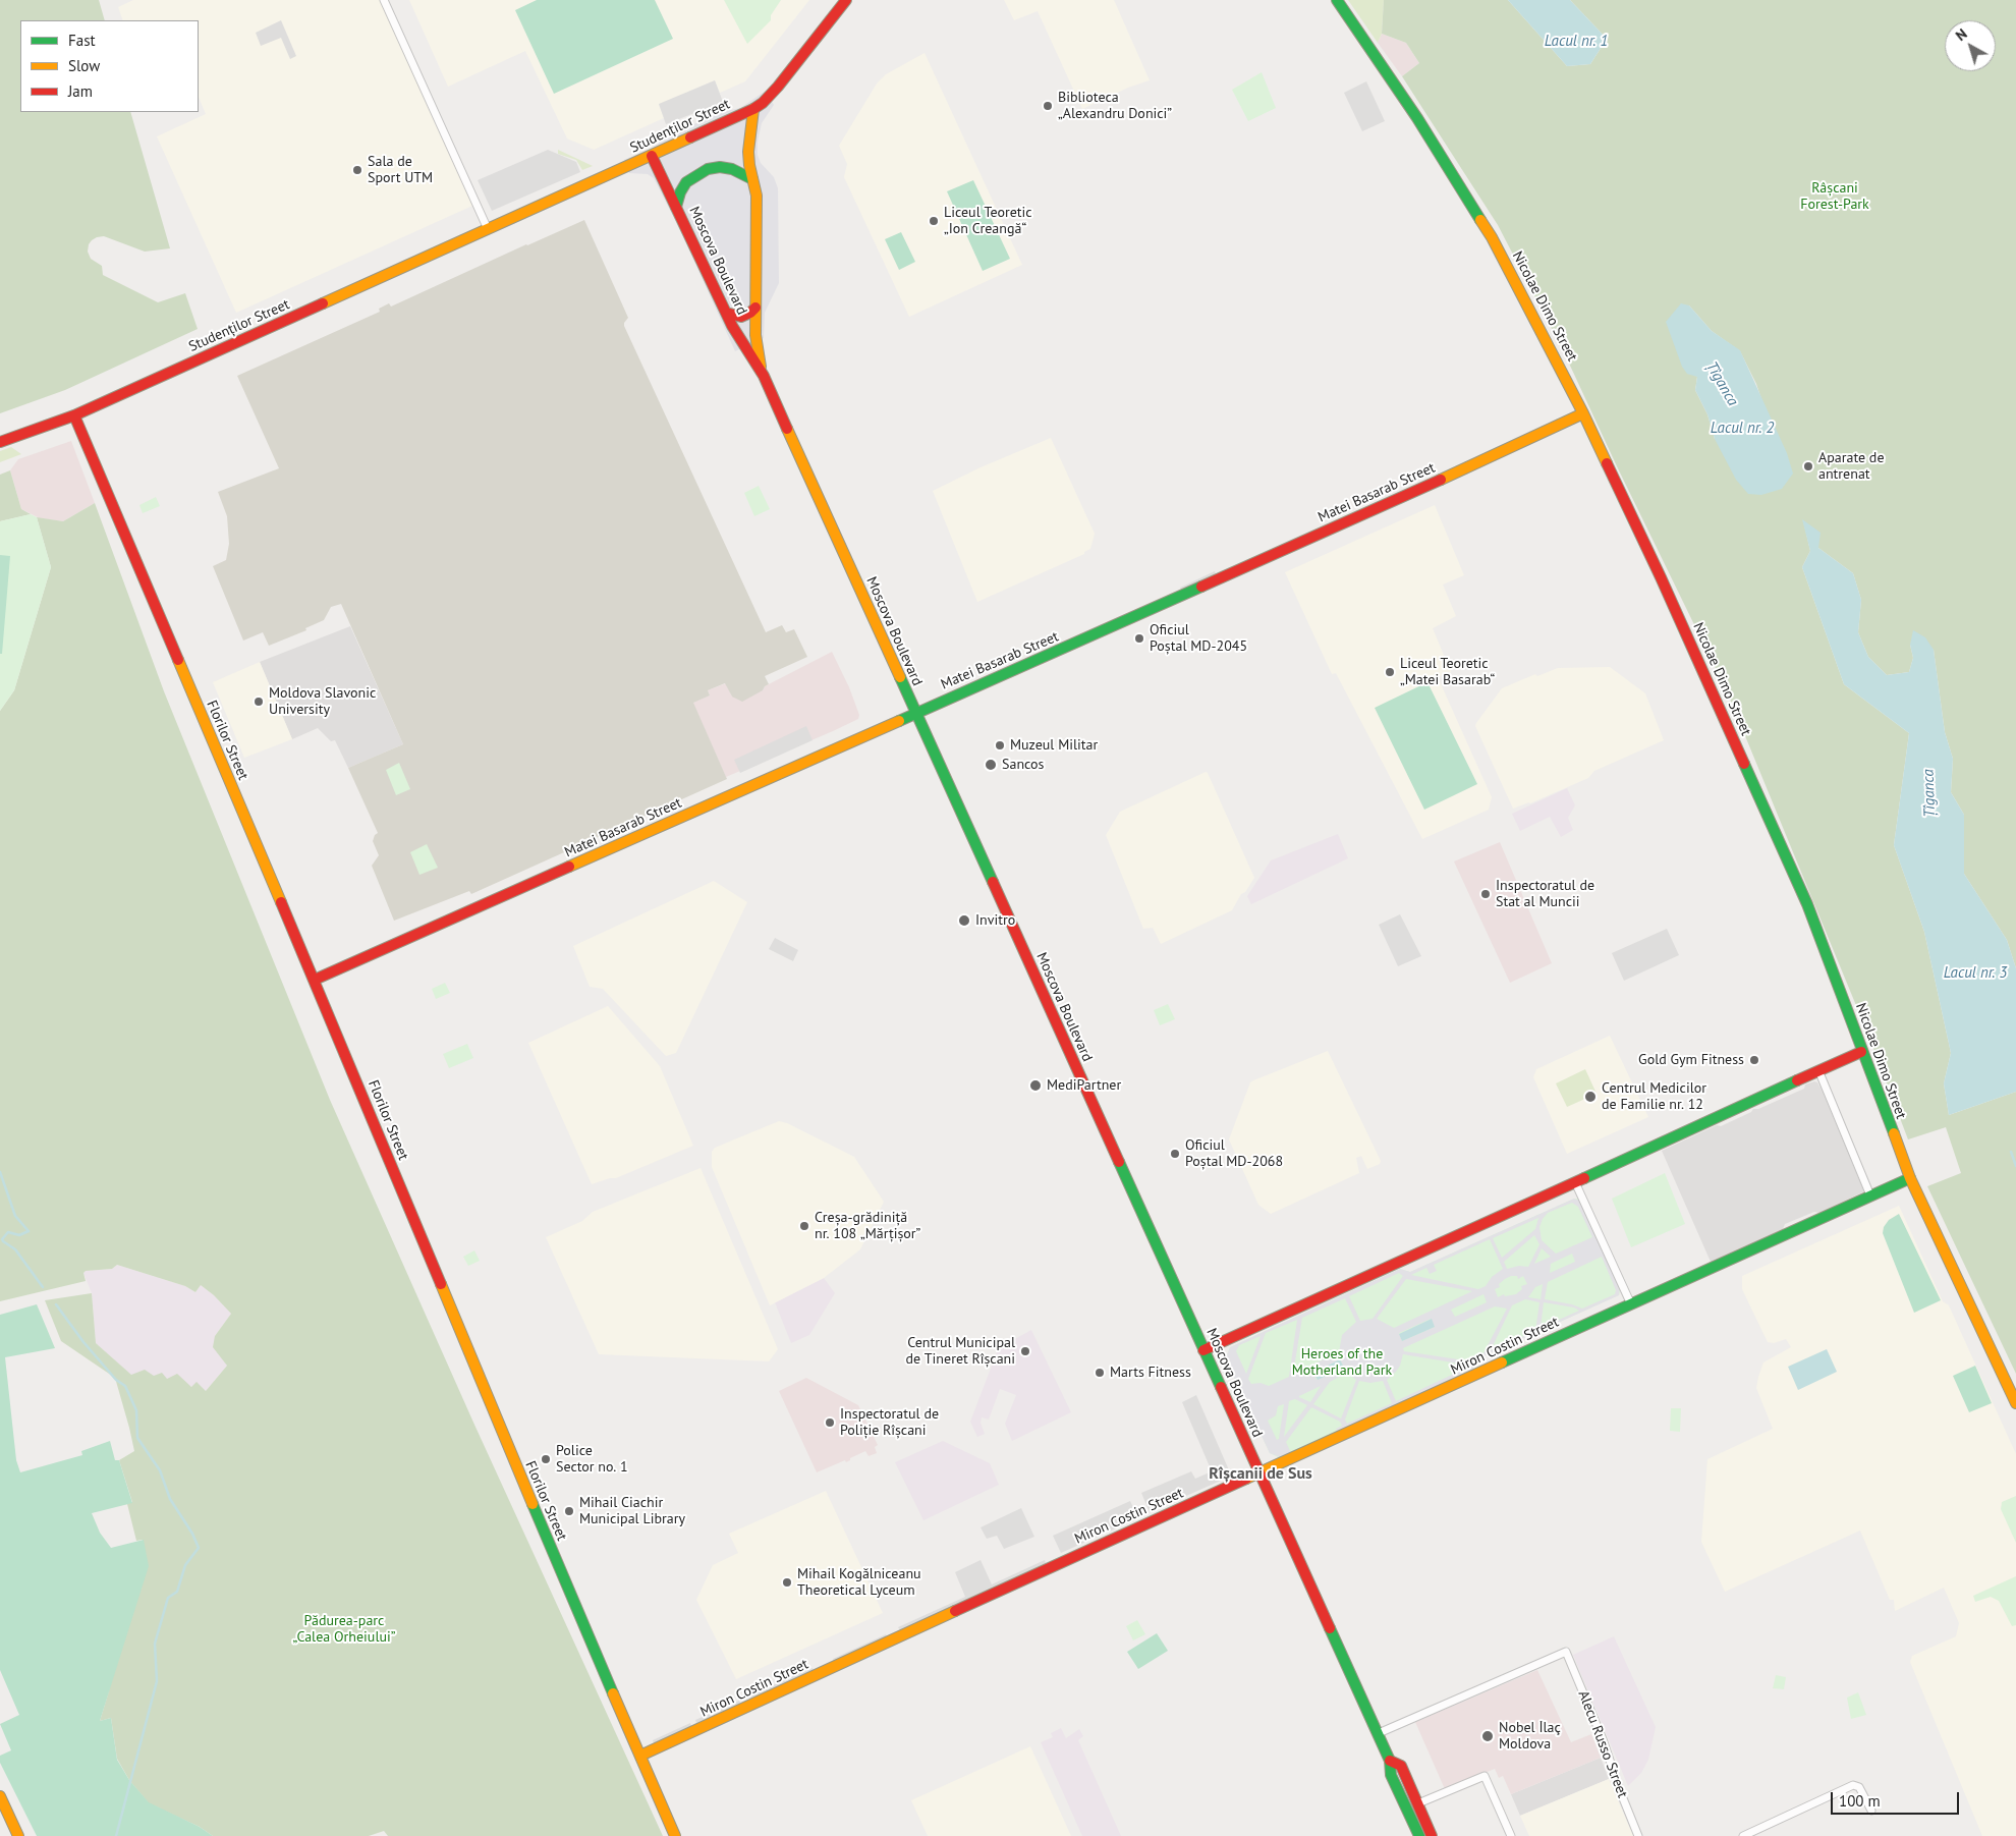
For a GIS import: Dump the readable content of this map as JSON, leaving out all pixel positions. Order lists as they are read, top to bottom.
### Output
{
  "streets": {
    "main road": [
      "Studenților Street",
      "Moscova Boulevard",
      "Nicolae Dimo Street",
      "Matei Basarab Street",
      "Florilor Street",
      "Miron Costin Street"
    ],
    "street": ["Alecu Russo Street"]
  },
  "crossings": [
    ["Studenților Street", "Moscova Boulevard"],
    ["Studenților Street", "Florilor Street"],
    ["Moscova Boulevard", "Matei Basarab Street"],
    ["Moscova Boulevard", "Miron Costin Street"],
    ["Moscova Boulevard", "Alecu Russo Street"],
    ["Nicolae Dimo Street", "Matei Basarab Street"],
    ["Nicolae Dimo Street", "Miron Costin Street"],
    ["Matei Basarab Street", "Florilor Street"],
    ["Florilor Street", "Miron Costin Street"]
  ],
  "districts": ["Rîșcanii de Sus"],
  "water": [
    "Lacul nr. 1",
    "Țîganca",
    "Lacul nr. 2",
    "Lacul nr. 3"
  ],
  "parks": ["Râșcani Forest-Park", "Heroes of the Motherland Park", "Pădurea-parc „Calea Orheiului”"],
  "places": [
    "Biblioteca „Alexandru Donici”",
    "Sala de Sport UTM",
    "Liceul Teoretic „Ion Creangă“",
    "Aparate de antrenat",
    "Oficiul Poștal MD-2045",
    "Liceul Teoretic „Matei Basarab“",
    "Moldova Slavonic University",
    "Muzeul Militar",
    "Sancos",
    "Inspectoratul de Stat al Muncii",
    "Invitro",
    "Gold Gym Fitness",
    "MediPartner",
    "Centrul Medicilor de Familie nr. 12",
    "Oficiul Poștal MD-2068",
    "Creșa-grădiniță nr. 108 „Mărțișor”",
    "Centrul Municipal de Tineret Rîșcani",
    "Marts Fitness",
    "Inspectoratul de Poliție Rîșcani",
    "Police Sector no. 1",
    "Mihail Ciachir Municipal Library",
    "Mihail Kogălniceanu Theoretical Lyceum",
    "Nobel İlaç Moldova"
  ],
  "legend": ["Fast", "Slow", "Jam"],
  "scale_bar": "100 m",
  "north": "top left"
}
